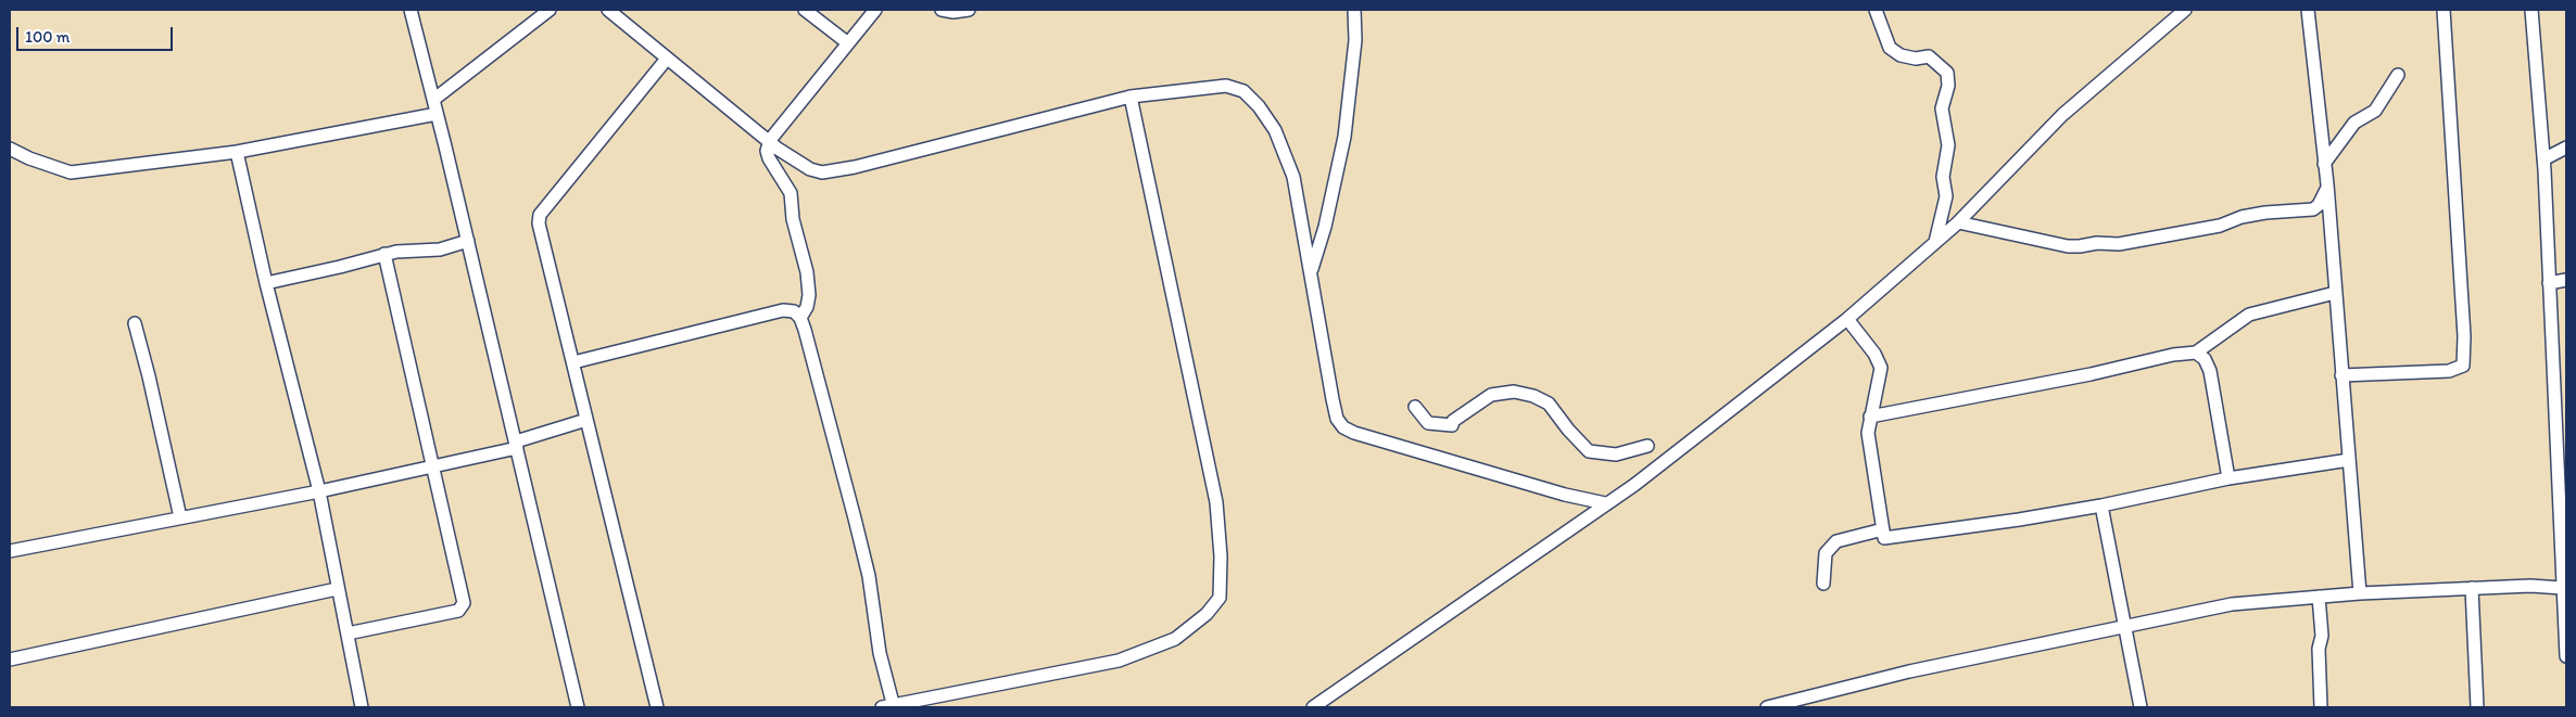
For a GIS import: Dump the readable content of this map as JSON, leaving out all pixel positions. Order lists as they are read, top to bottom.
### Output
{
  "scale_bar": "100 m"
}
